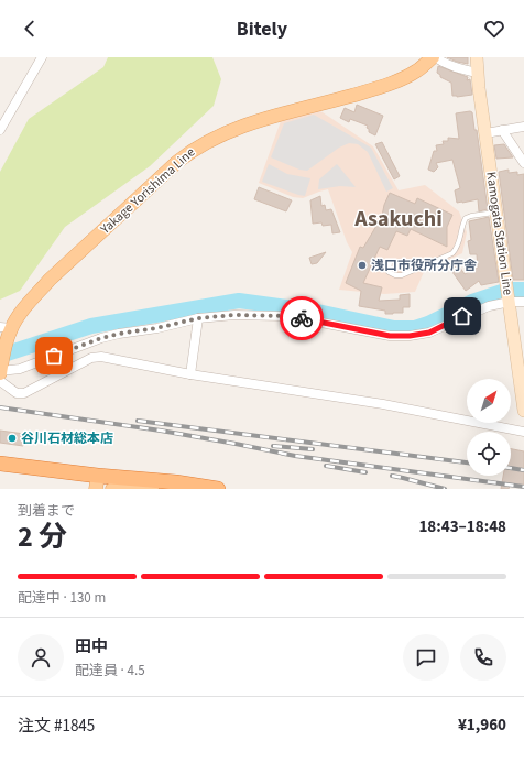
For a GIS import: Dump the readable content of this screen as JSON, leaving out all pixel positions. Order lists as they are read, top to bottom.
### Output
{
  "streets": {
    "main road": ["Yakage Yorishima Line", "Kamogata Station Line"]
  },
  "districts": ["Asakuchi"],
  "places": ["浅口市役所分庁舎", "谷川石材総本店"],
  "north": "top right",
  "page": {
    "header": "Bitely",
    "heading": ["2 分", "到着まで", "18:43–18:48"],
    "panel": [
      "田中",
      "配達員 · 4.5",
      "注文 #1845",
      "¥1,960"
    ],
    "bar": "配達中 · 130 m"
  }
}
